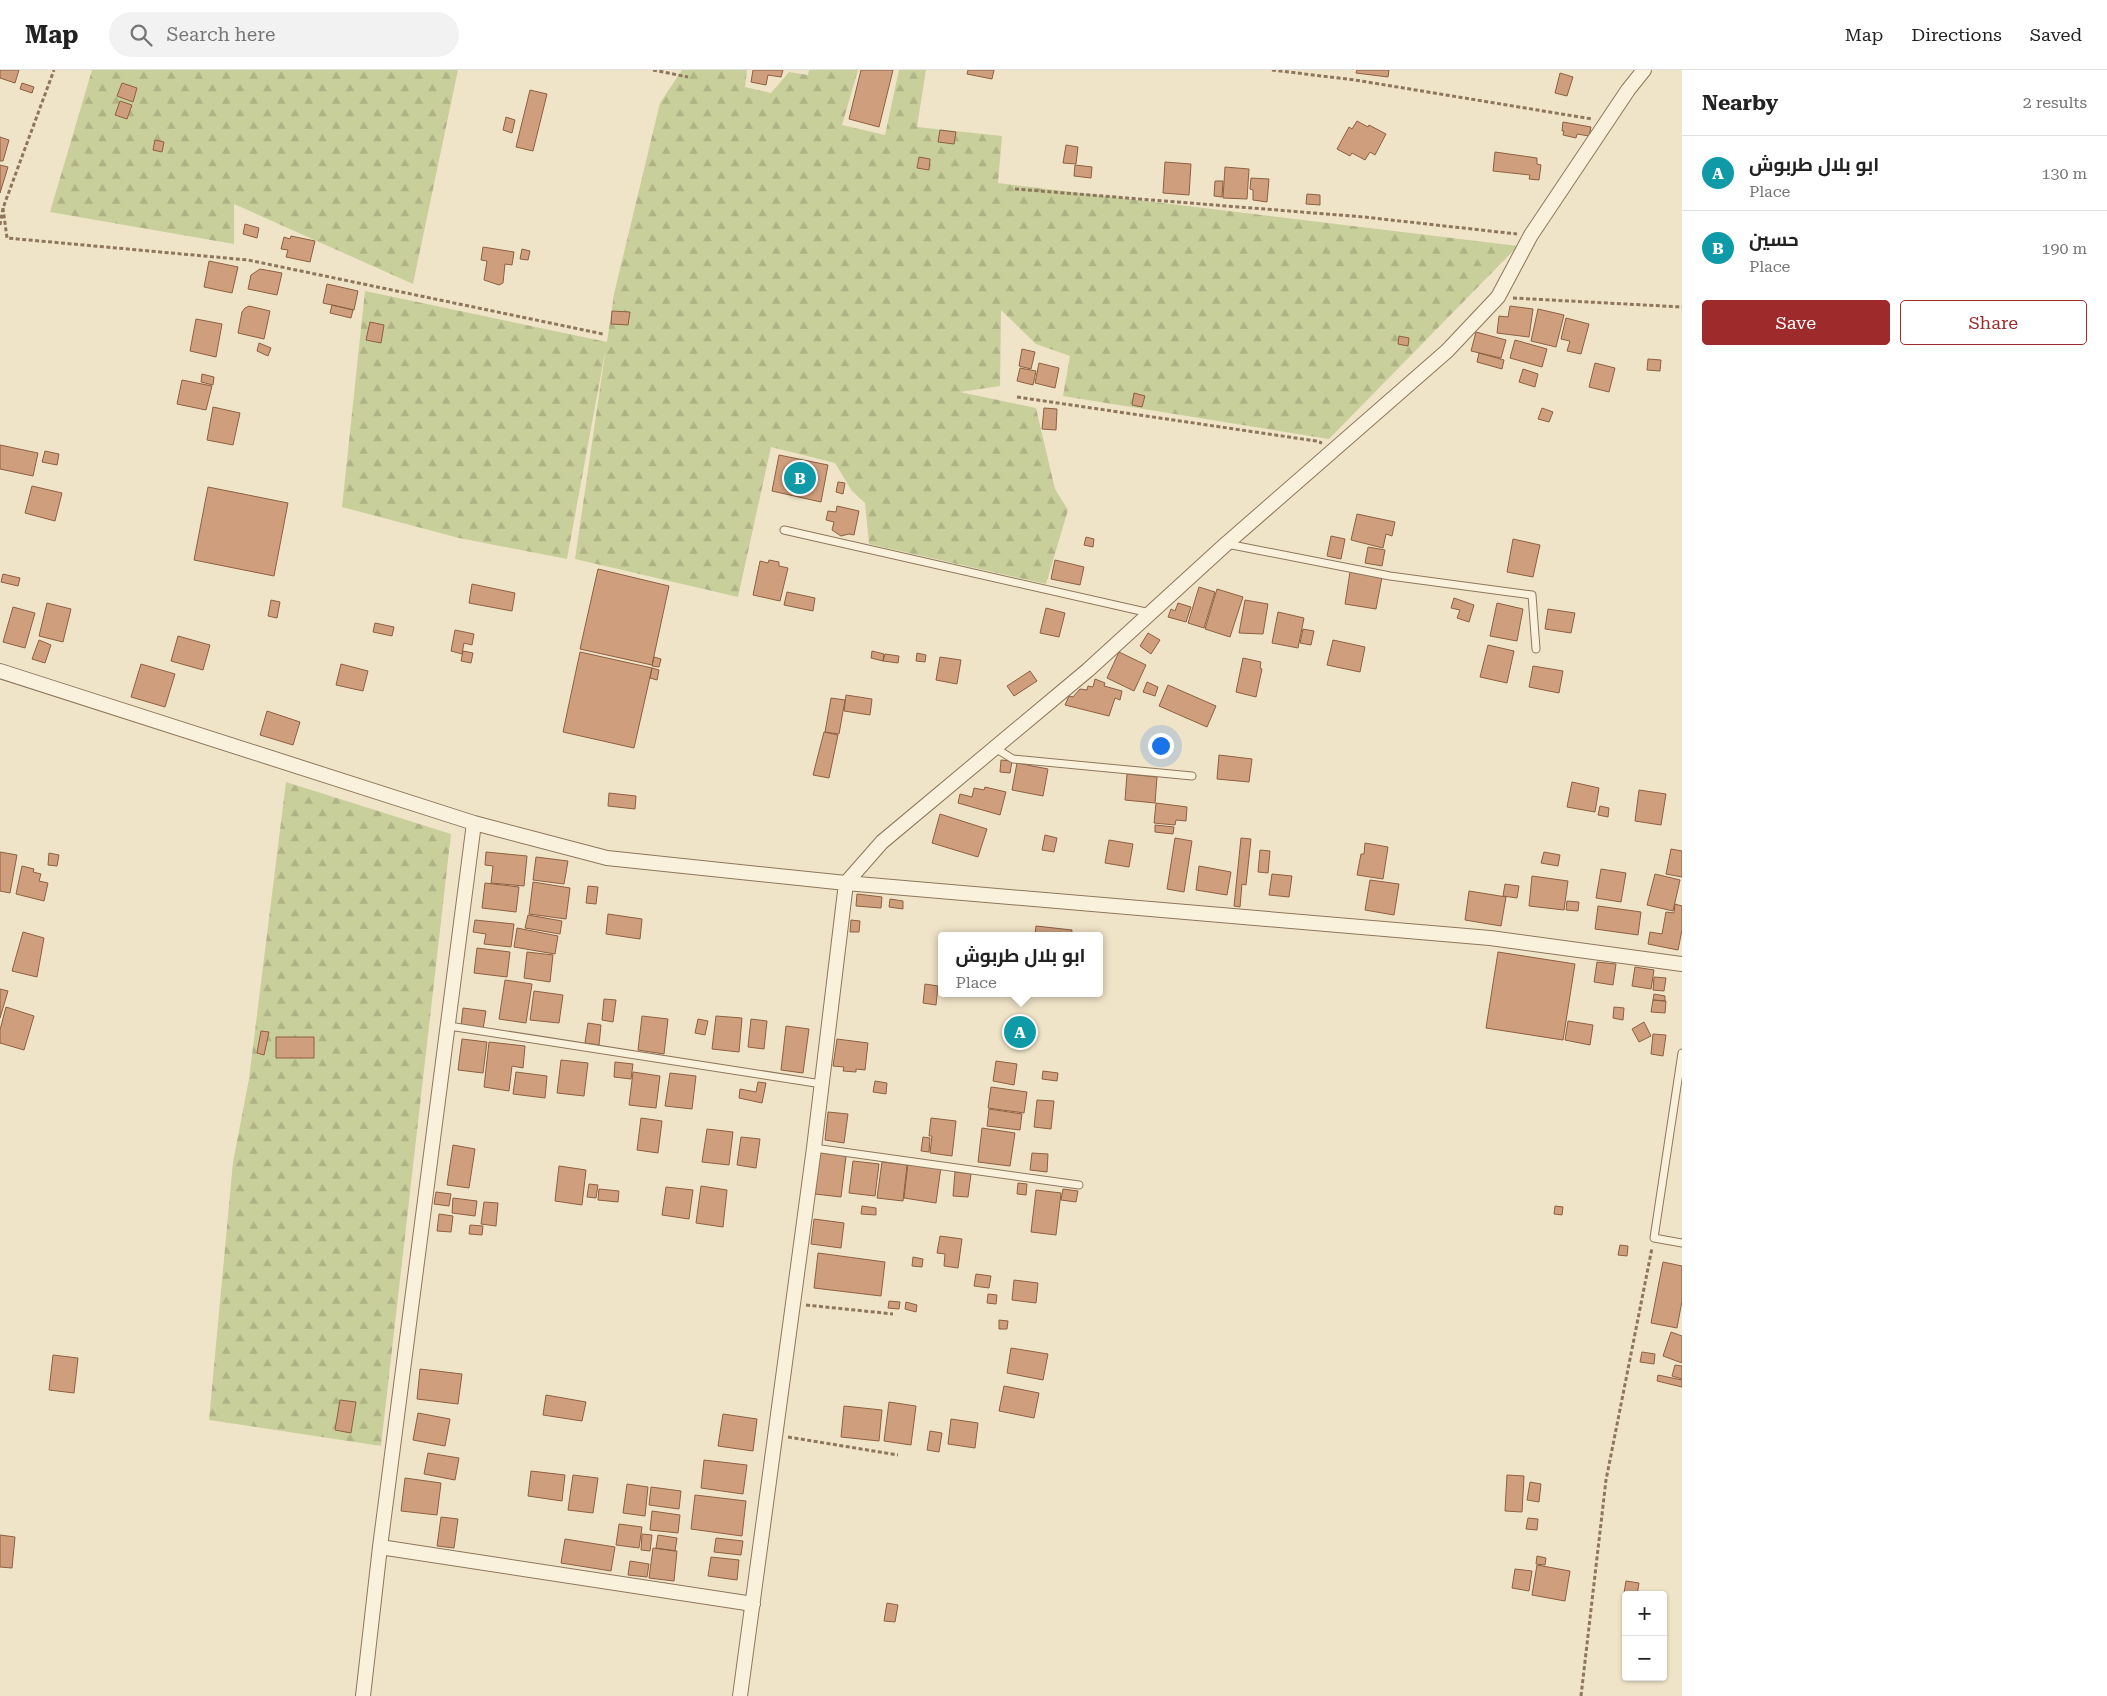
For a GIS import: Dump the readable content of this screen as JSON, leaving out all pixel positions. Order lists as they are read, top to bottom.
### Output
{
  "page": {
    "header": "Map",
    "search": "Search here",
    "nav": ["Map", "Directions", "Saved"],
    "heading": ["Nearby", "2 results"],
    "list": [
      {
        "mark": "A",
        "name": "ابو بلال طربوش",
        "note": "Place",
        "value": "130 m"
      },
      {
        "mark": "B",
        "name": "حسين",
        "note": "Place",
        "value": "190 m"
      }
    ],
    "buttons": ["Save", "Share"],
    "pins": ["B", "A"],
    "popup": ["ابو بلال طربوش", "Place"],
    "map_buttons": ["+", "−"]
  }
}
